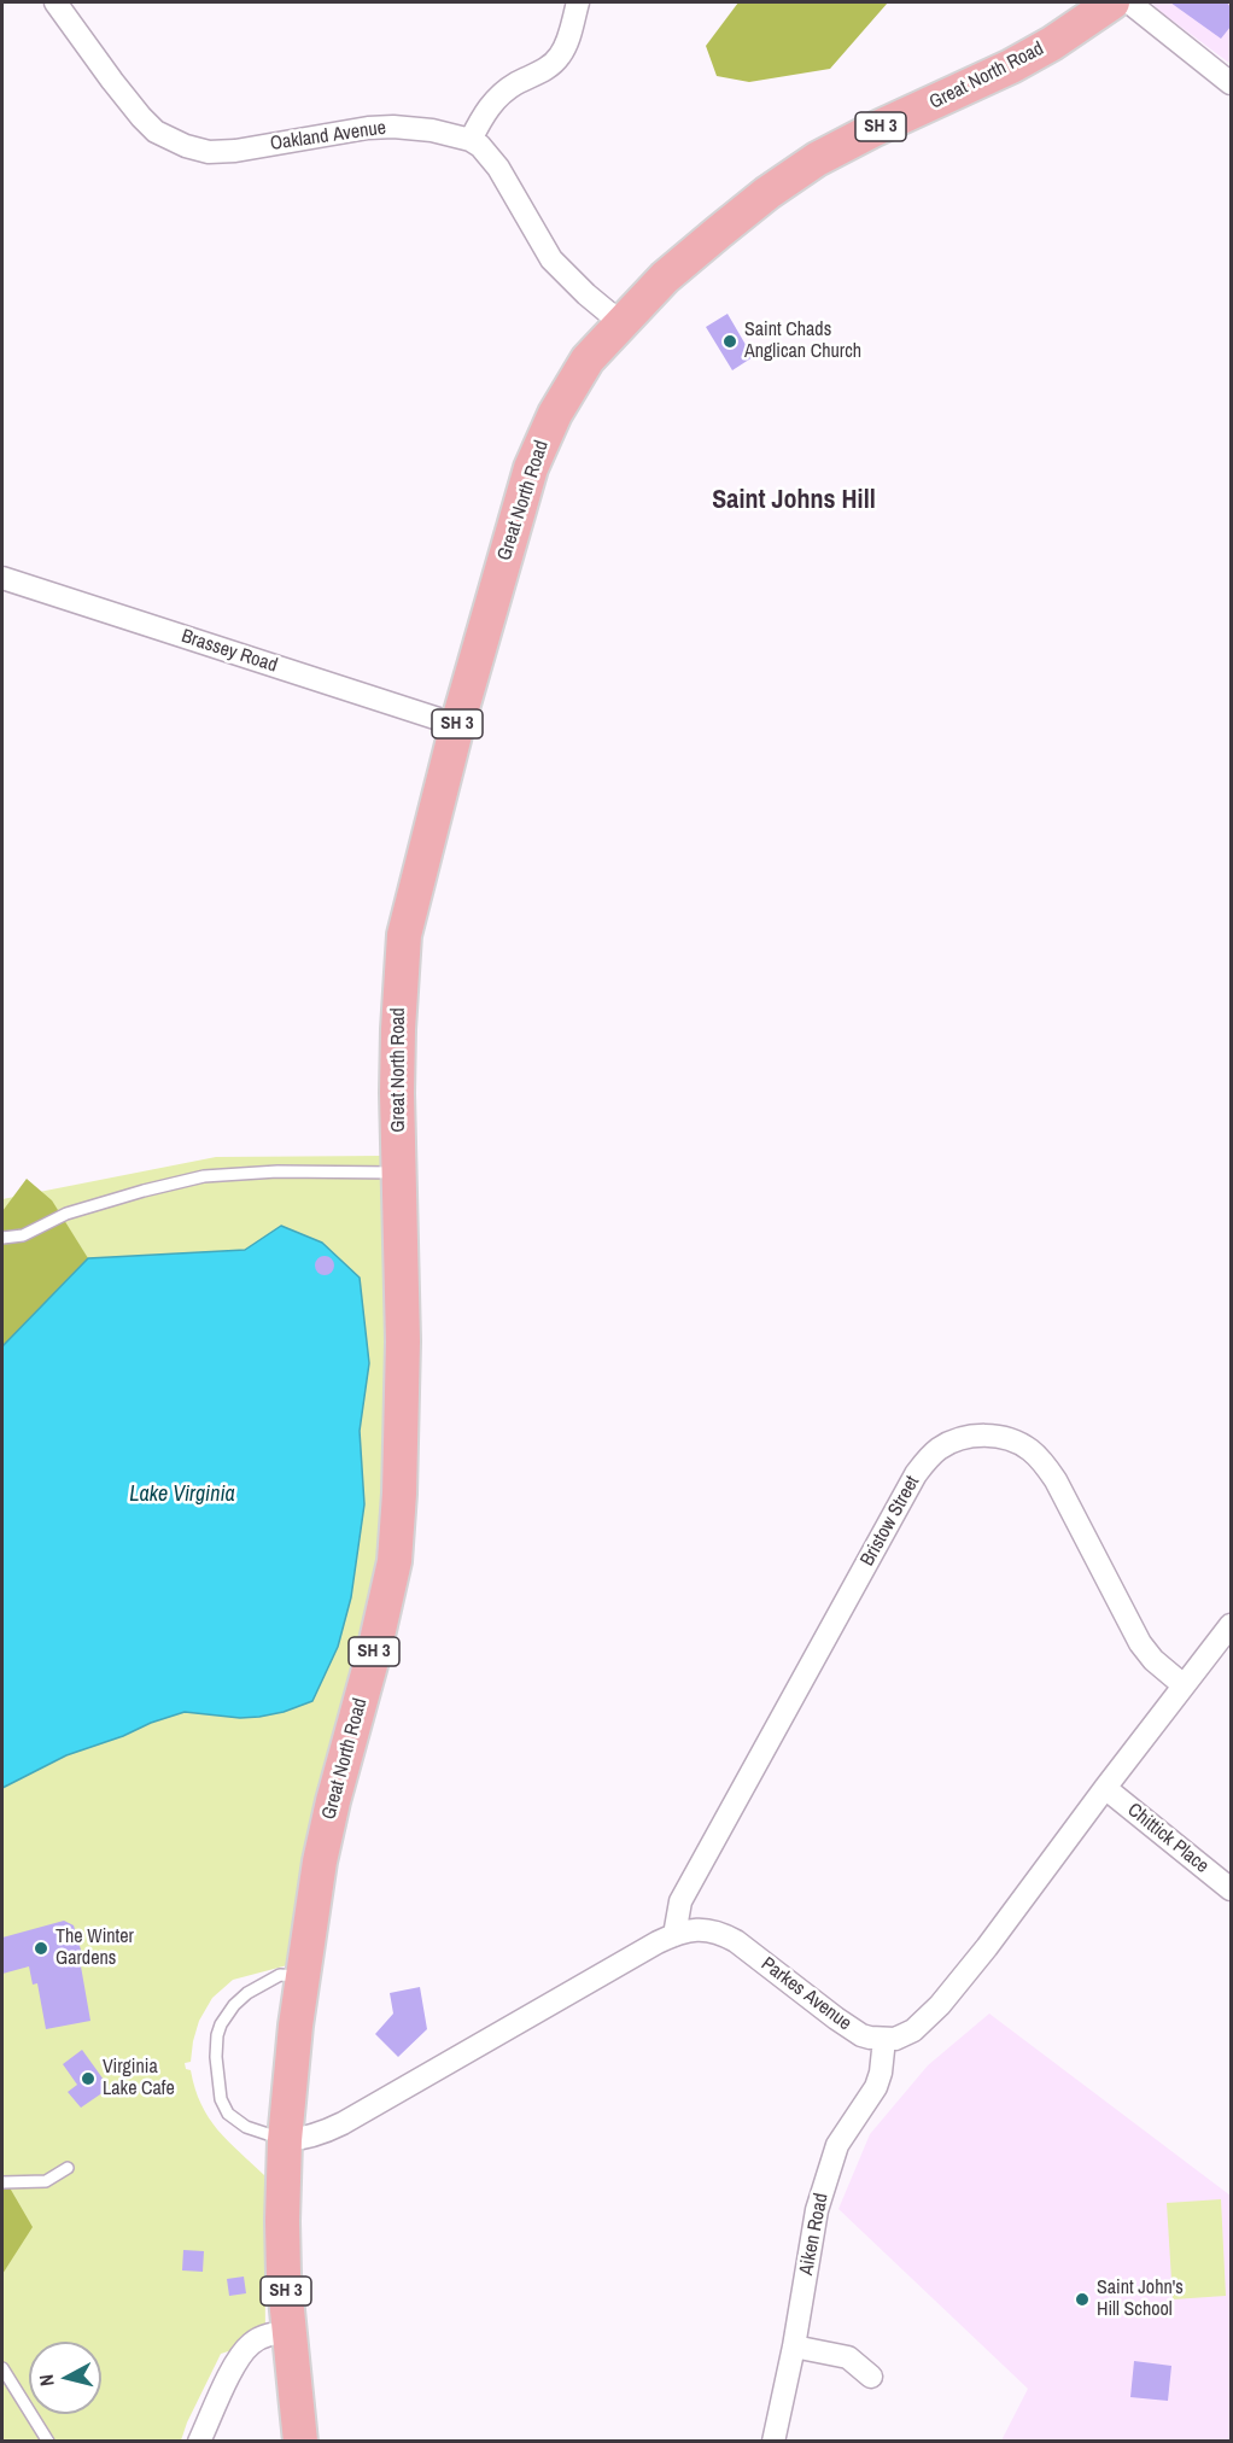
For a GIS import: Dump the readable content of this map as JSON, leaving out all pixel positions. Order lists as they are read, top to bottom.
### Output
{
  "streets": {
    "highway": ["Great North Road", "SH 3"],
    "street": [
      "Oakland Avenue",
      "Brassey Road",
      "Bristow Street",
      "Chittick Place",
      "Parkes Avenue",
      "Aiken Road"
    ]
  },
  "crossings": [
    ["Great North Road", "Brassey Road"],
    ["Great North Road", "Parkes Avenue"],
    ["Bristow Street", "Parkes Avenue"],
    ["Parkes Avenue", "Aiken Road"]
  ],
  "districts": ["Saint Johns Hill"],
  "water": ["Lake Virginia"],
  "places": [
    "Saint Chads Anglican Church",
    "The Winter Gardens",
    "Virginia Lake Cafe",
    "Saint John's Hill School"
  ],
  "north": "left"
}
